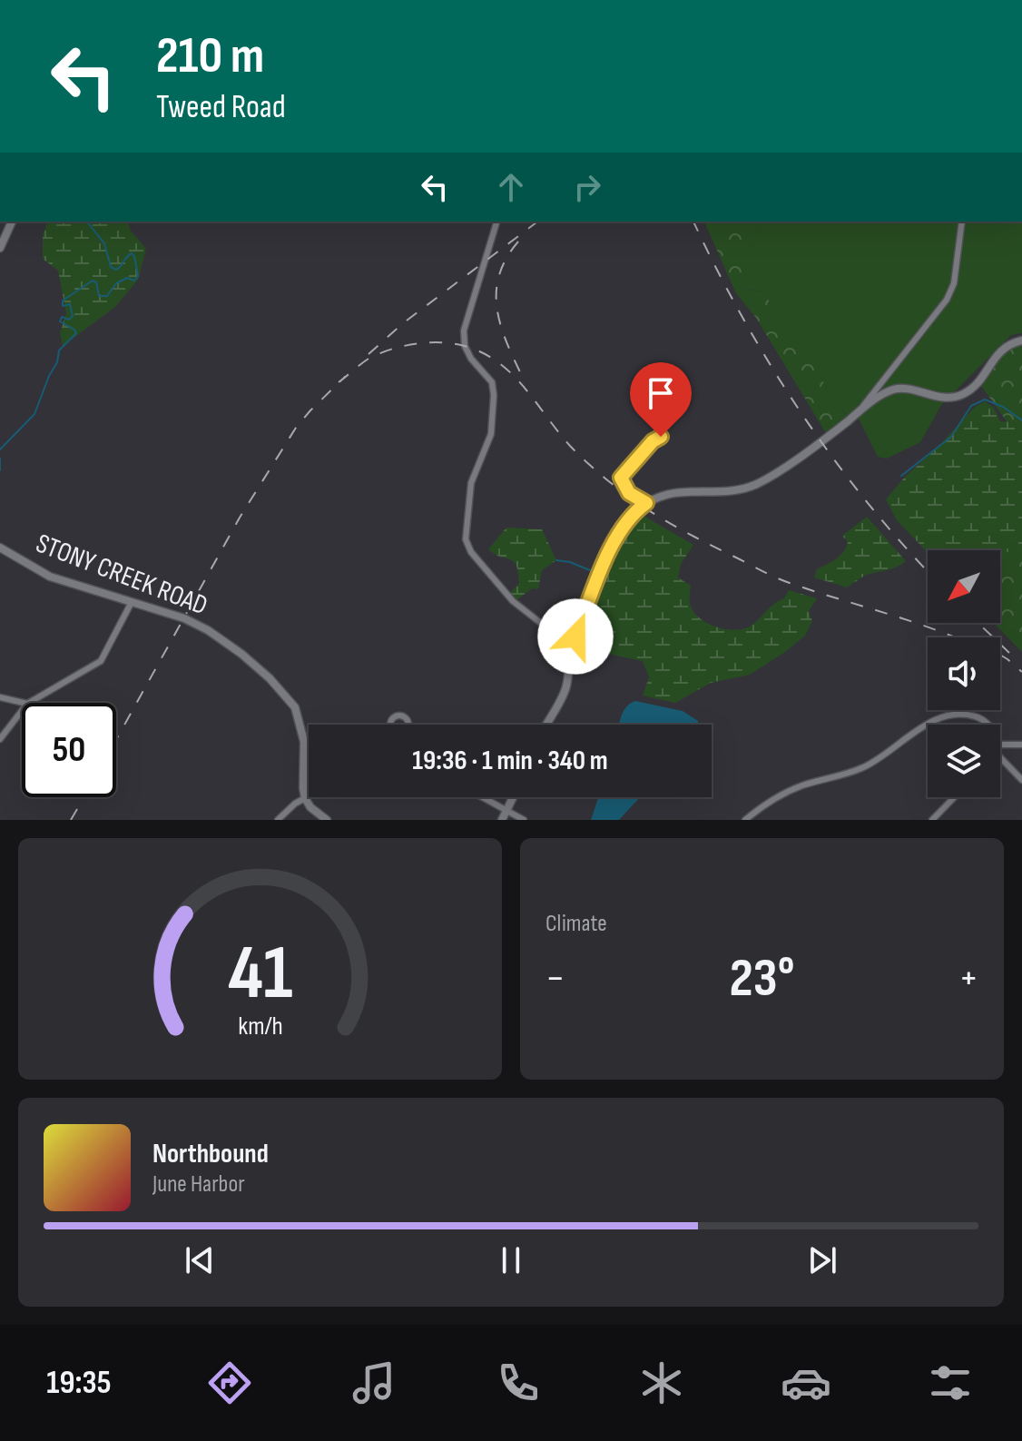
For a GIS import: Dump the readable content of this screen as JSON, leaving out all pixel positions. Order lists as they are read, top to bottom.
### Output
{
  "streets": {
    "main road": ["STONY CREEK ROAD"]
  },
  "north": "bottom left",
  "page": {
    "turn": ["210 m", "Tweed Road"],
    "limit": "50",
    "trip": "19:36 · 1 min · 340 m",
    "tile": "Climate",
    "heat": ["−", "23°", "+"],
    "song": ["Northbound", "June Harbor"],
    "tabs": "19:35",
    "gauge": ["41", "km/h"]
  }
}
